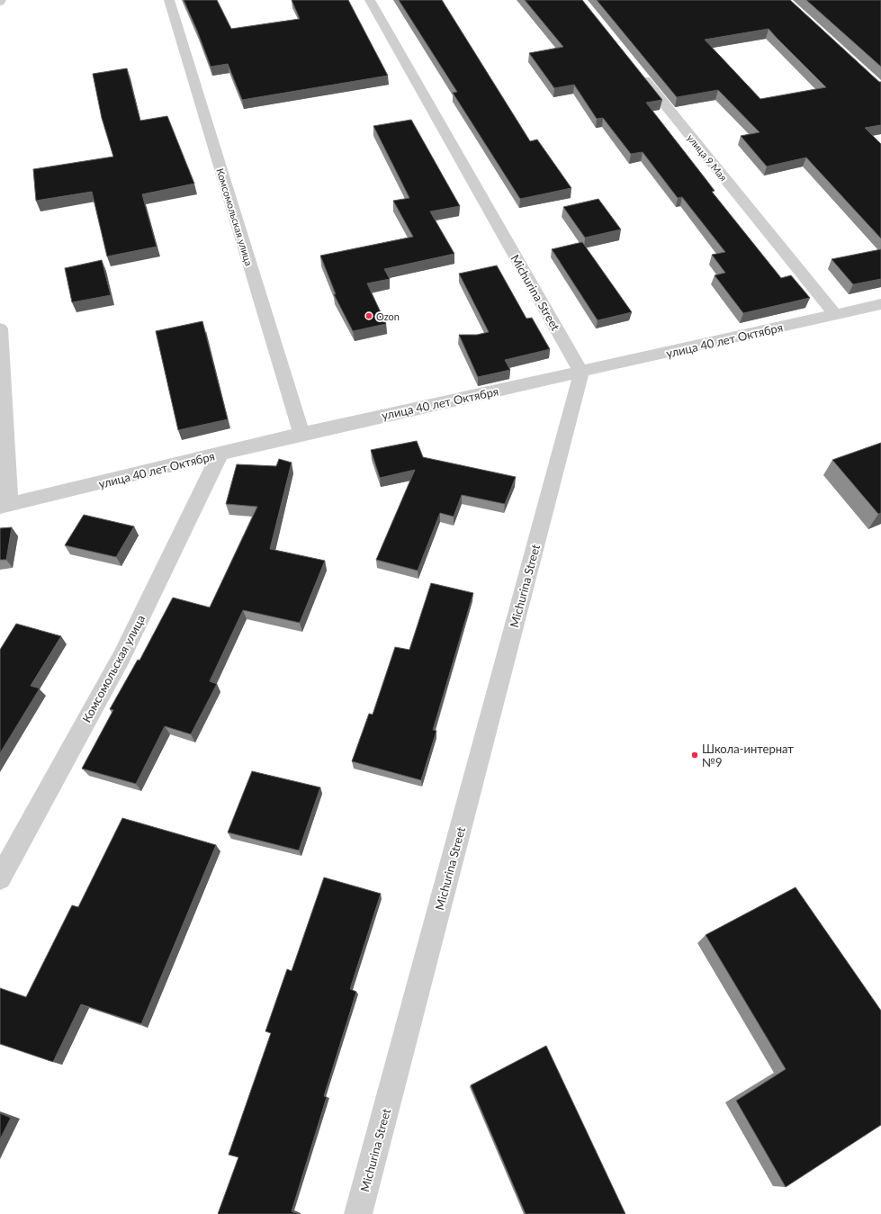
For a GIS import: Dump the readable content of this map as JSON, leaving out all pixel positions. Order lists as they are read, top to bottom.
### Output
{
  "streets": {
    "street": [
      "улица 9 Мая",
      "Комсомольская улица",
      "Michurina Street",
      "улица 40 лет Октября"
    ]
  },
  "crossings": [
    ["улица 9 Мая", "улица 40 лет Октября"],
    ["Комсомольская улица", "улица 40 лет Октября"],
    ["Michurina Street", "улица 40 лет Октября"]
  ],
  "places": ["Ozon", "Школа-интернат №9"]
}
